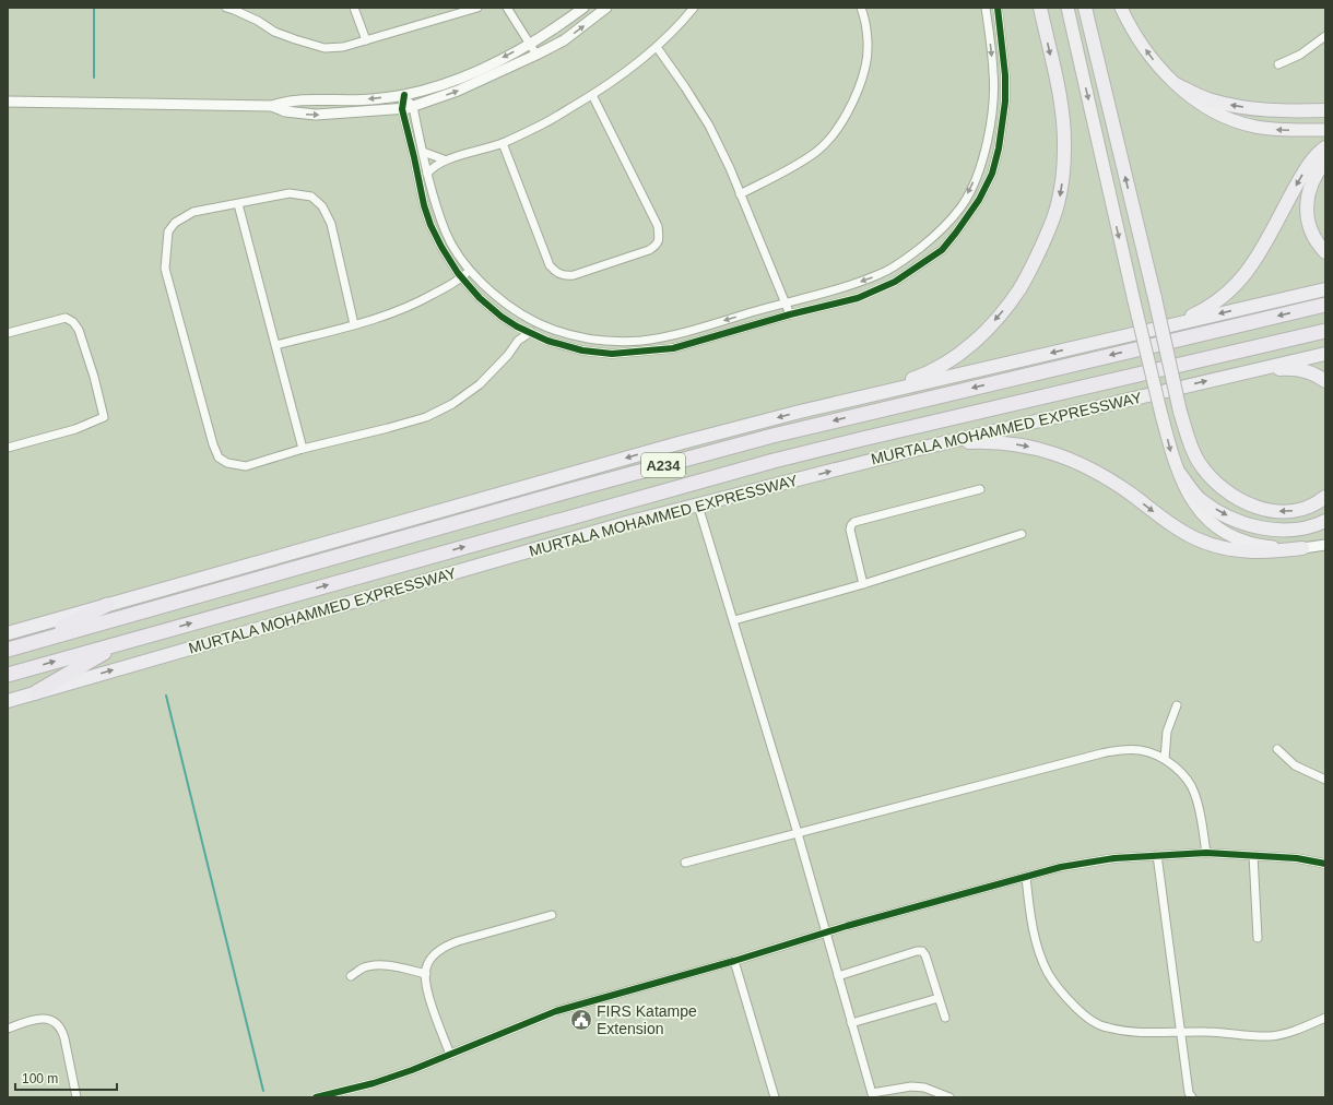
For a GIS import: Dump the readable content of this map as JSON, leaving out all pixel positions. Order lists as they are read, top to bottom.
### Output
{
  "streets": {
    "highway": ["MURTALA MOHAMMED EXPRESSWAY", "A234"]
  },
  "places": {
    "public building": ["FIRS Katampe Extension"]
  },
  "scale_bar": "100 m"
}
